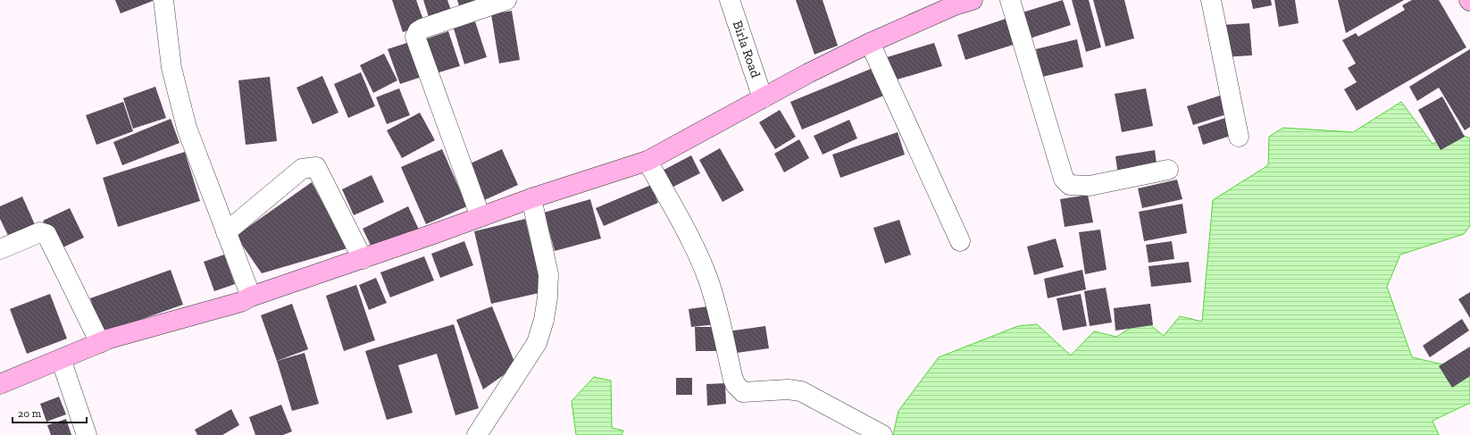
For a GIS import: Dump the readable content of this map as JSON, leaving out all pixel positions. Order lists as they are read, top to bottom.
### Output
{
  "streets": {
    "street": ["Birla Road"]
  },
  "scale_bar": "20 m"
}
